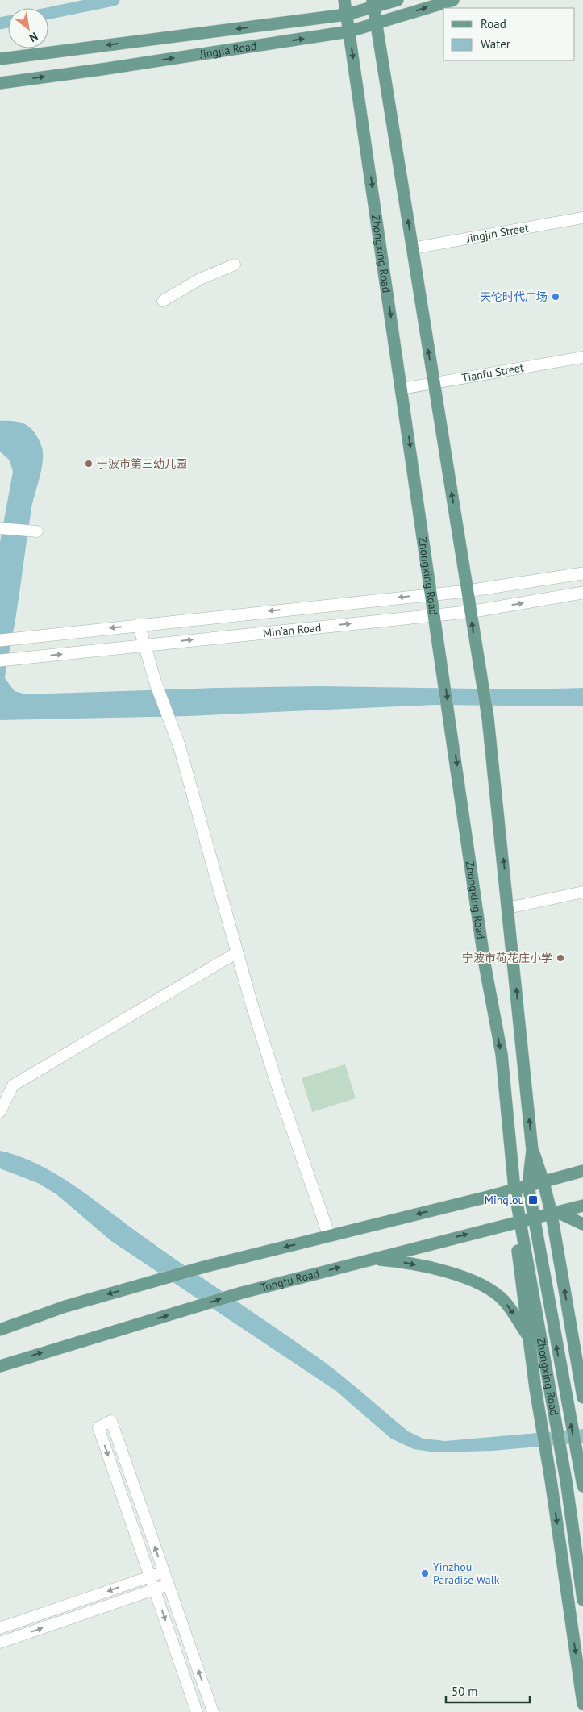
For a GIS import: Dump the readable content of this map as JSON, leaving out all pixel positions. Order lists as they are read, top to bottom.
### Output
{
  "streets": {
    "main road": [
      "Jingjia Road",
      "Zhongxing Road",
      "Min'an Road",
      "Tongtu Road"
    ],
    "street": ["Jingjin Street", "Tianfu Street"]
  },
  "crossings": [
    ["Jingjia Road", "Zhongxing Road"],
    ["Jingjin Street", "Zhongxing Road"],
    ["Zhongxing Road", "Tianfu Street"],
    ["Zhongxing Road", "Min'an Road"],
    ["Zhongxing Road", "Tongtu Road"]
  ],
  "places": {
    "other": [
      "天伦时代广场",
      "宁波市第三幼儿园",
      "宁波市荷花庄小学",
      "Yinzhou Paradise Walk"
    ],
    "transit": ["Minglou"]
  },
  "legend": ["Road", "Water"],
  "scale_bar": "50 m",
  "north": "bottom right"
}
